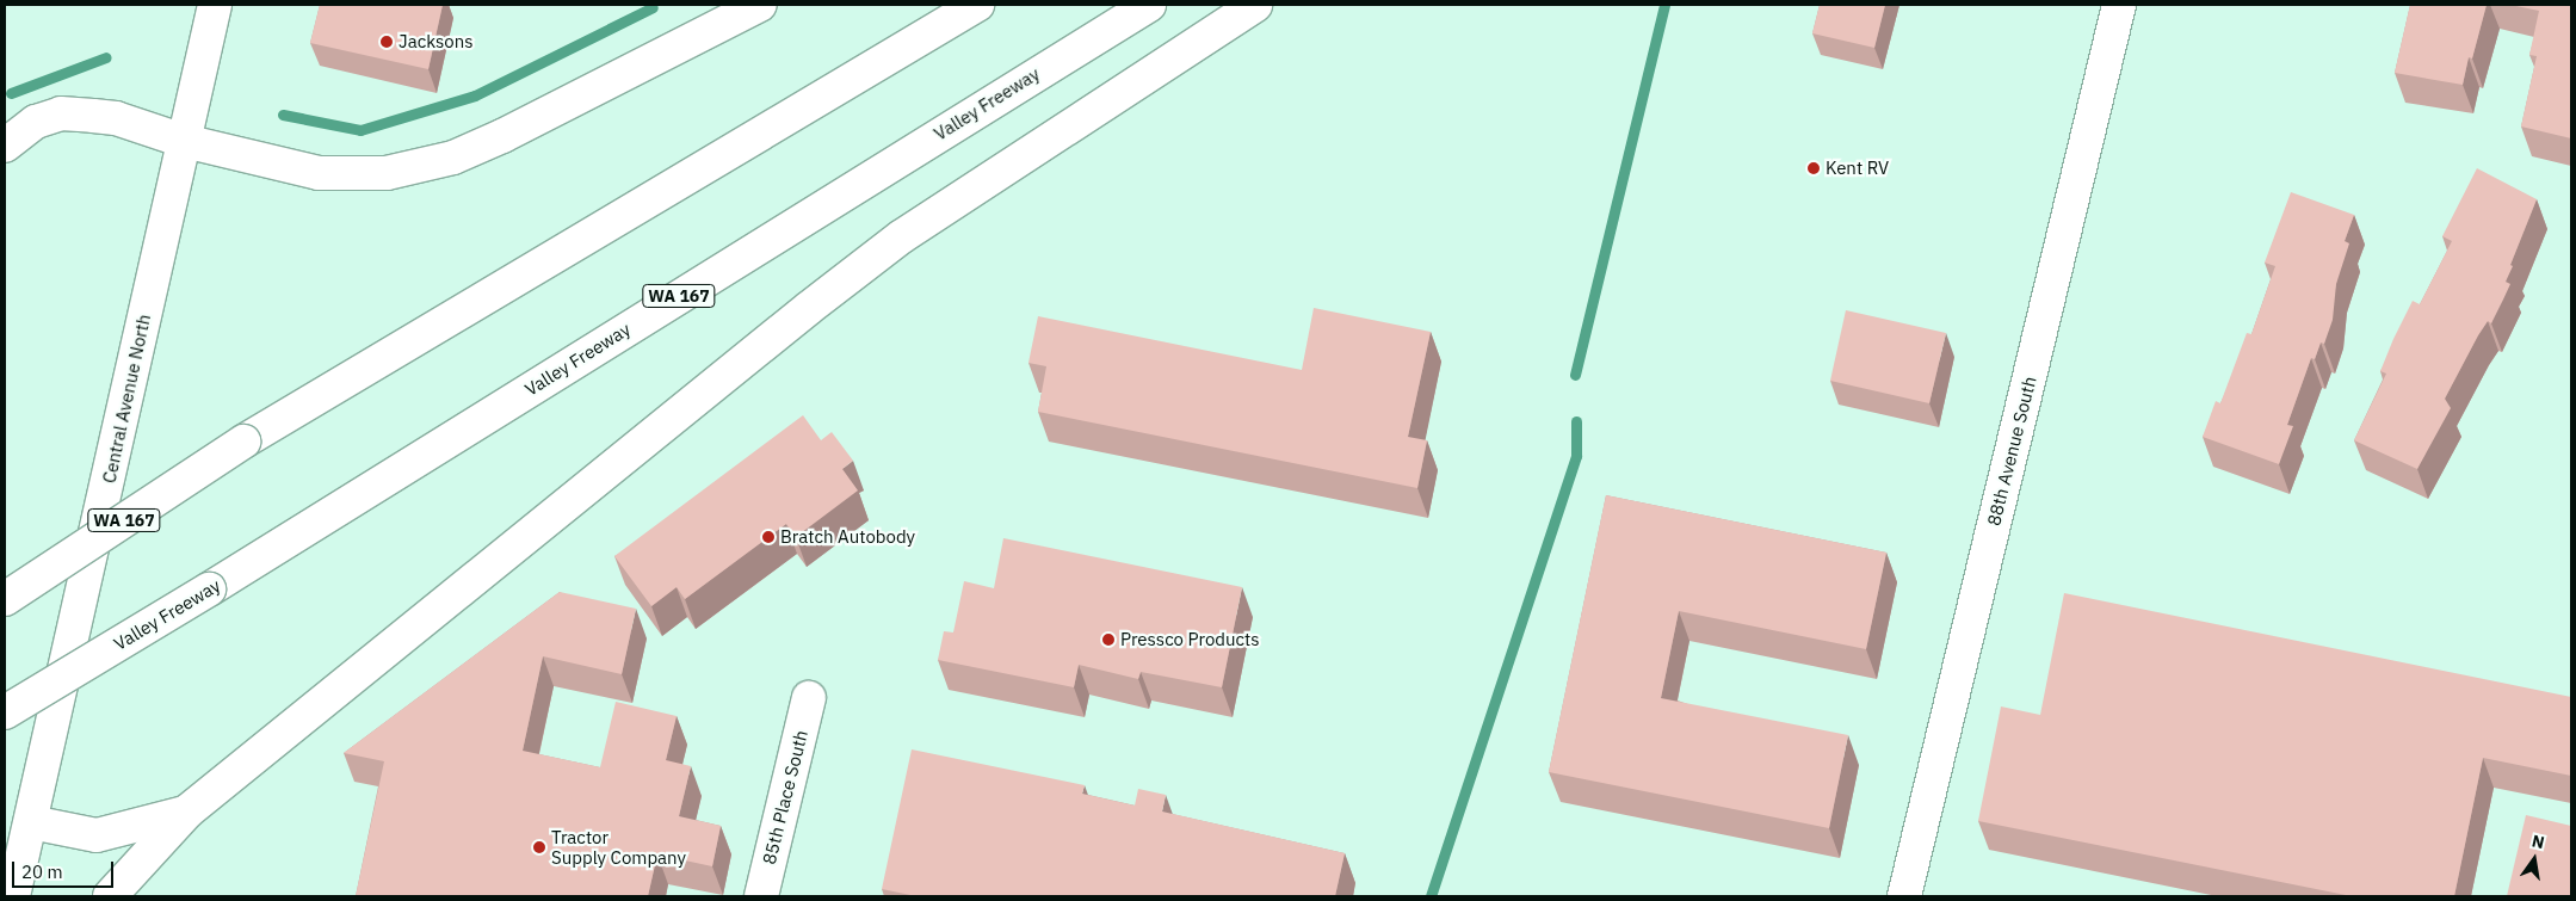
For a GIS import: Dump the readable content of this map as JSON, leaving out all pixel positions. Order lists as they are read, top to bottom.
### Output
{
  "streets": {
    "main road": [
      "Valley Freeway",
      "WA 167",
      "Central Avenue North",
      "88th Avenue South",
      "85th Place South"
    ]
  },
  "places": [
    "Jacksons",
    "Kent RV",
    "Bratch Autobody",
    "Pressco Products",
    "Tractor Supply Company"
  ],
  "scale_bar": "20 m",
  "north": "top"
}
